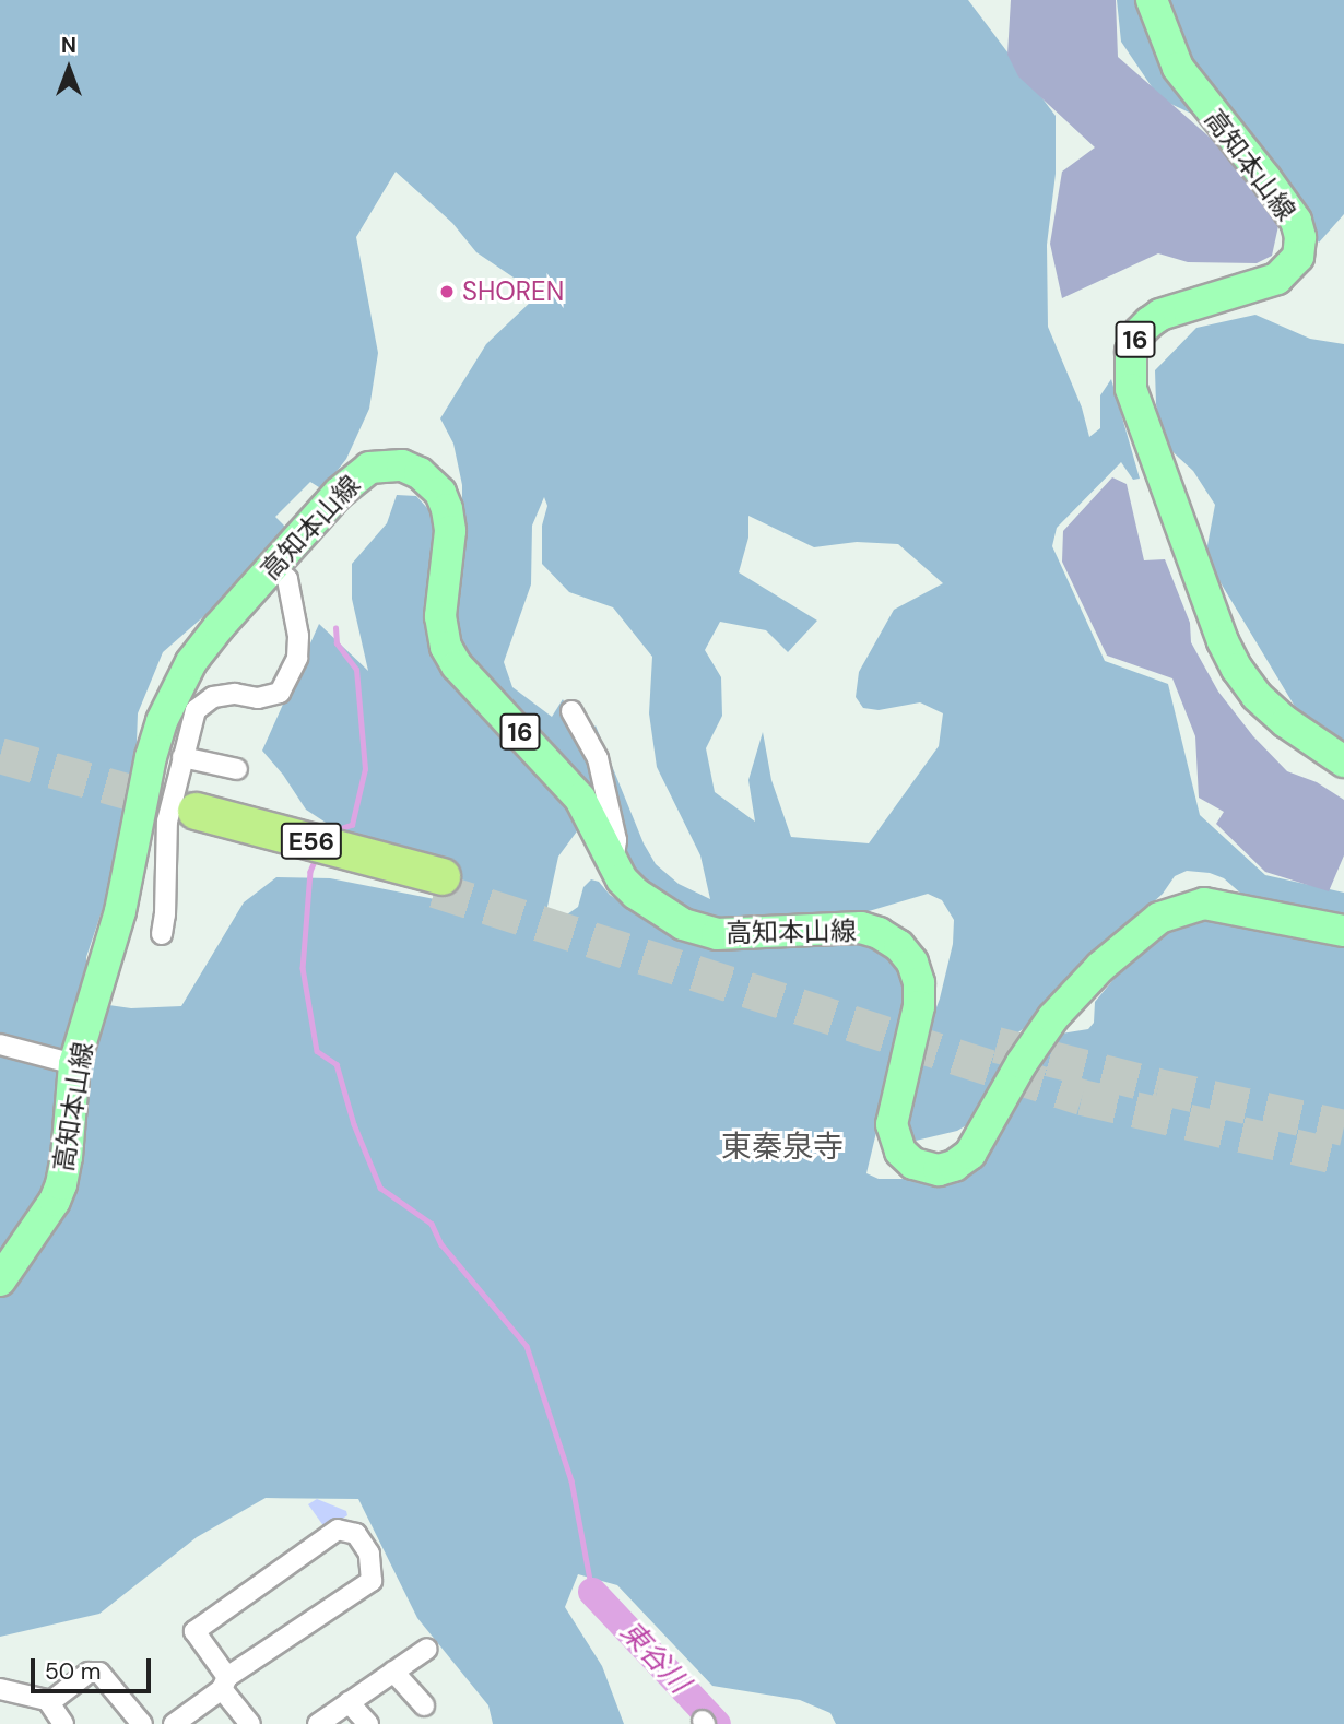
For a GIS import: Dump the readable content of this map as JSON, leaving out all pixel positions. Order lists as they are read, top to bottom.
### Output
{
  "streets": {
    "highway": ["E56"],
    "main road": ["高知本山線", "16"]
  },
  "districts": ["東秦泉寺"],
  "water": ["東谷川"],
  "places": ["SHOREN"],
  "scale_bar": "50 m",
  "north": "top"
}
